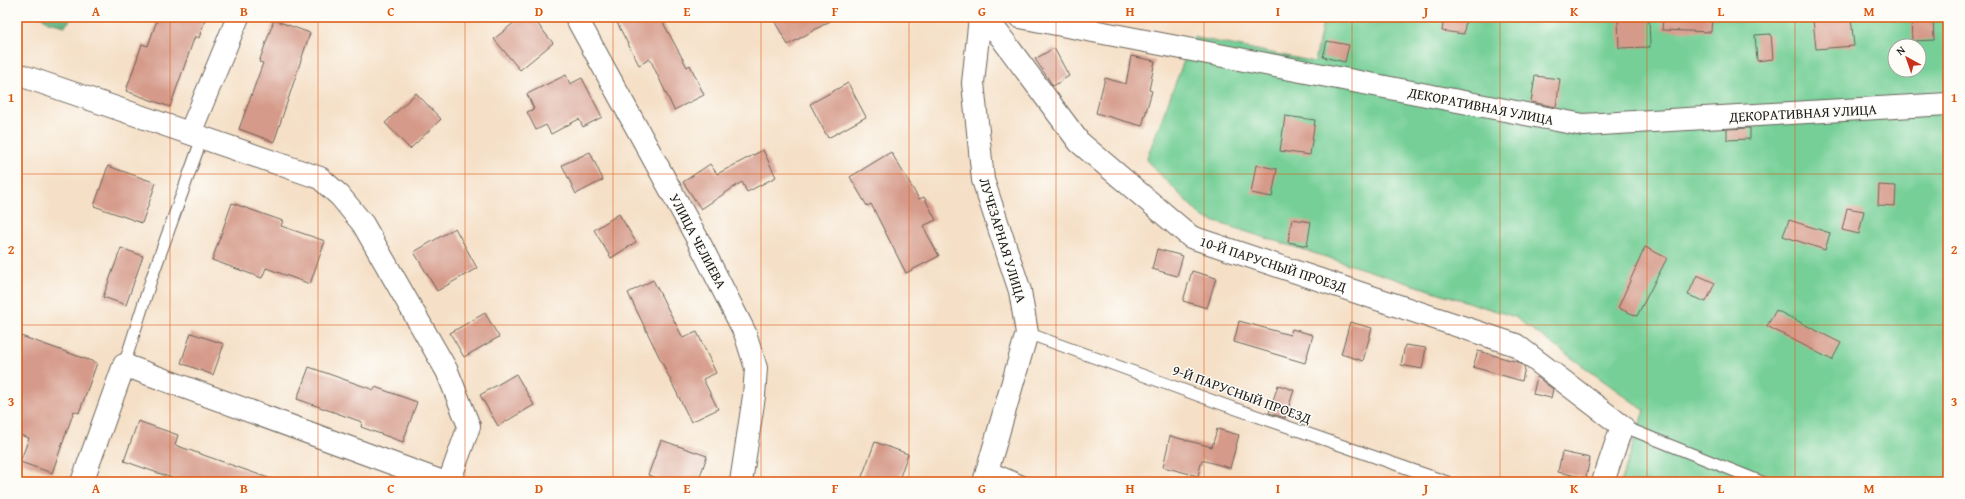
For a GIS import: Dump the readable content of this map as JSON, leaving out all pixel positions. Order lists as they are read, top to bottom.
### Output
{
  "streets": {
    "street": [
      "ДЕКОРАТИВНАЯ УЛИЦА",
      "ЛУЧЕЗАРНАЯ УЛИЦА",
      "УЛИЦА ЧЕЛИЕВА",
      "10-Й ПАРУСНЫЙ ПРОЕЗД"
    ],
    "lane": ["9-Й ПАРУСНЫЙ ПРОЕЗД"]
  },
  "crossings": [
    ["ЛУЧЕЗАРНАЯ УЛИЦА", "9-Й ПАРУСНЫЙ ПРОЕЗД"]
  ],
  "north": "top left",
  "grid": {
    "columns": [
      "A",
      "B",
      "C",
      "D",
      "E",
      "F",
      "G",
      "H",
      "I",
      "J",
      "K",
      "L",
      "M"
    ],
    "rows": ["1", "2", "3"]
  }
}
